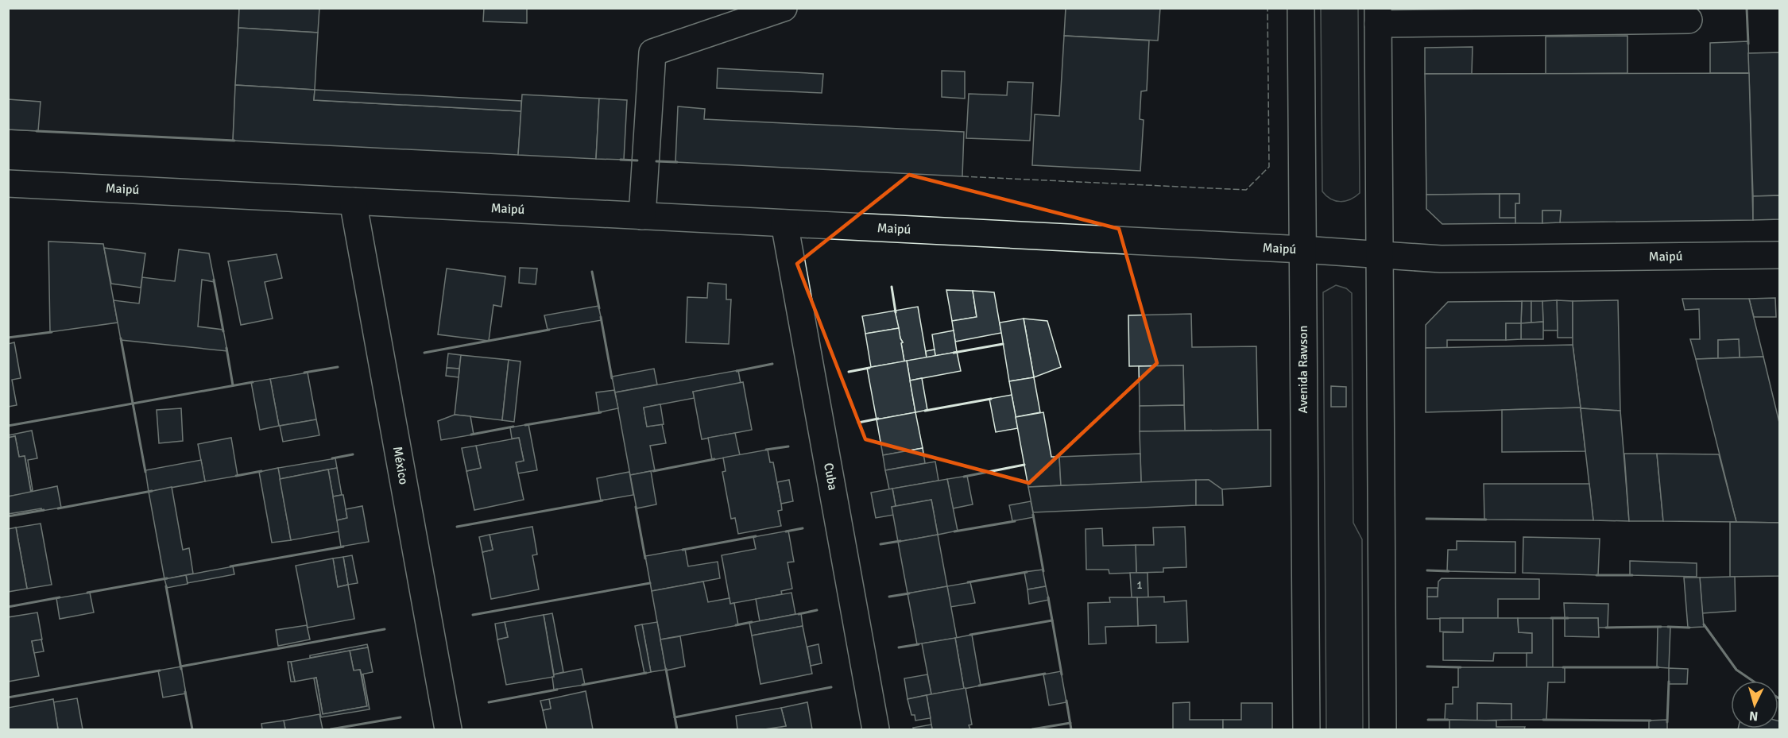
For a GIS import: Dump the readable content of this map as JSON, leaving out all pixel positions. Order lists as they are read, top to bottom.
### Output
{
  "streets": {
    "street": [
      "Maipú",
      "Avenida Rawson",
      "México",
      "Cuba"
    ]
  },
  "crossings": [
    ["Maipú", "Avenida Rawson"],
    ["Maipú", "México"],
    ["Maipú", "Cuba"]
  ],
  "house_numbers": ["1"],
  "north": "bottom"
}
